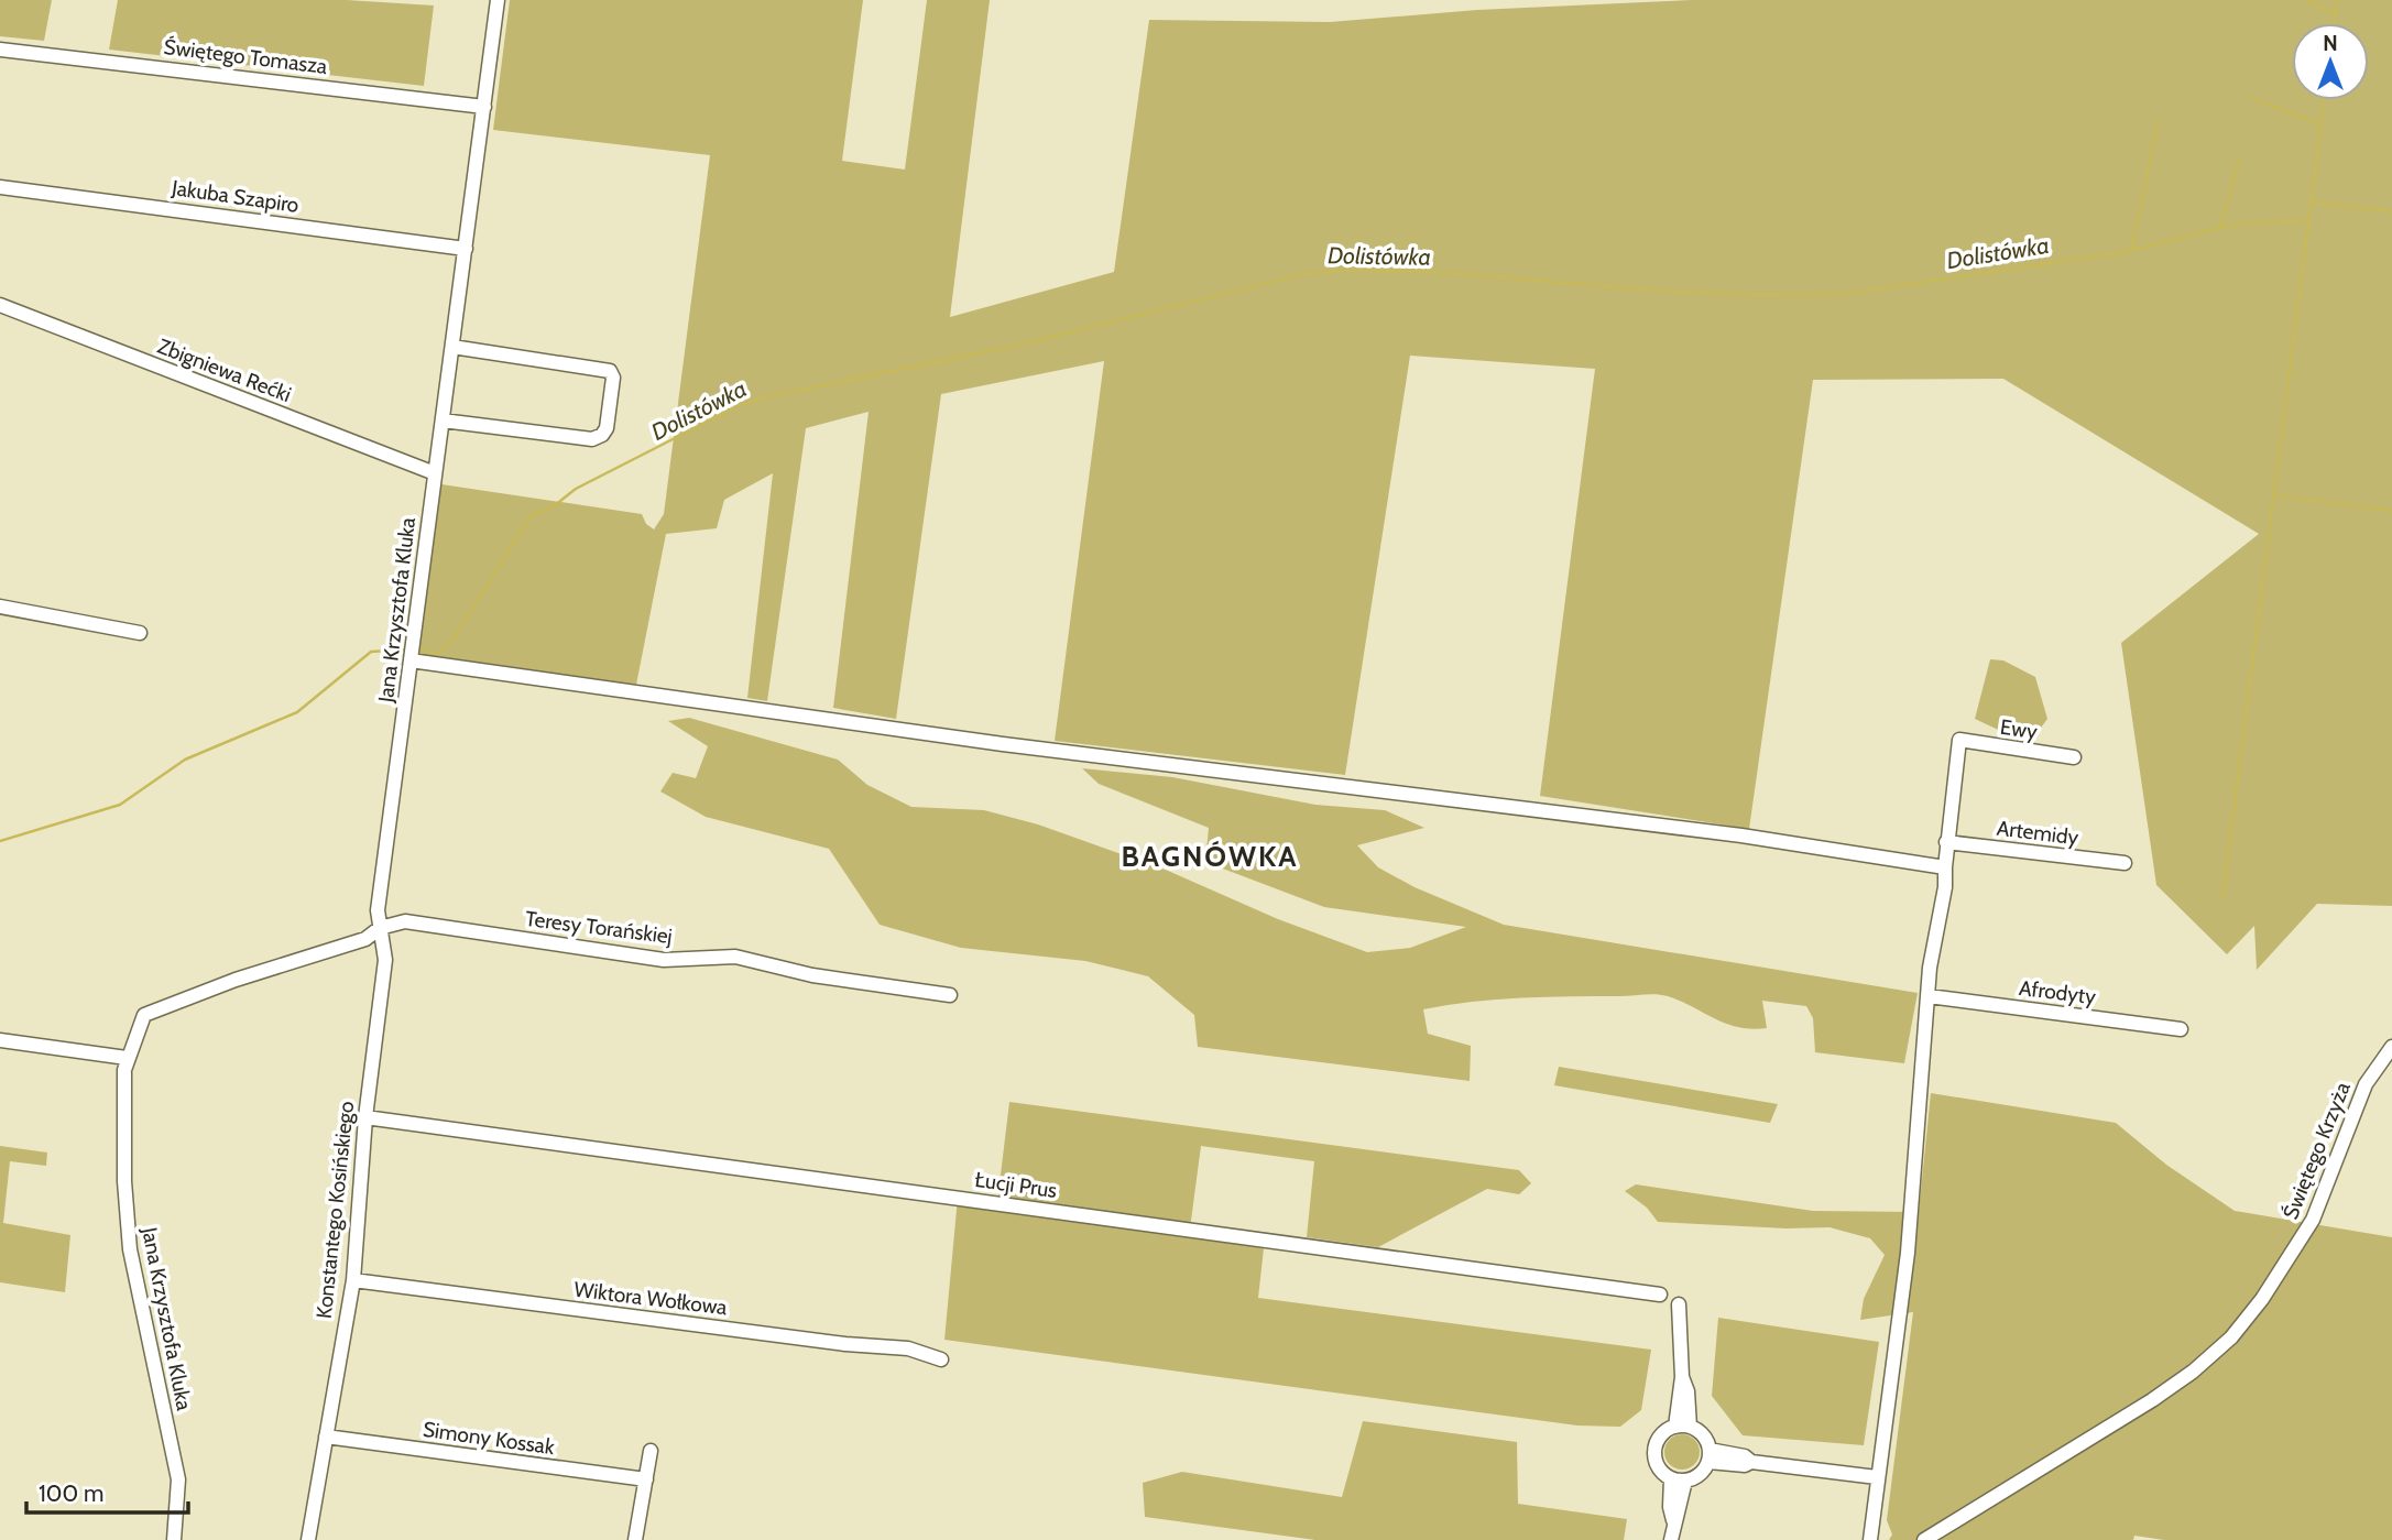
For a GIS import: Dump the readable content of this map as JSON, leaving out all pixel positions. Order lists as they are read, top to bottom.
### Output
{
  "streets": {
    "street": [
      "Świętego Tomasza",
      "Jakuba Szapiro",
      "Zbigniewa Rećki",
      "Jana Krzysztofa Kluka",
      "Ewy",
      "Artemidy",
      "Teresy Torańskiej",
      "Afrodyty",
      "Świętego Krzyża",
      "Łucji Prus",
      "Konstantego Kosińskiego",
      "Wiktora Wołkowa",
      "Simony Kossak"
    ]
  },
  "crossings": [
    ["Świętego Tomasza", "Jana Krzysztofa Kluka"],
    ["Jakuba Szapiro", "Jana Krzysztofa Kluka"],
    ["Zbigniewa Rećki", "Jana Krzysztofa Kluka"],
    ["Jana Krzysztofa Kluka", "Teresy Torańskiej"],
    ["Jana Krzysztofa Kluka", "Konstantego Kosińskiego"],
    ["Ewy", "Artemidy"],
    ["Teresy Torańskiej", "Konstantego Kosińskiego"],
    ["Łucji Prus", "Konstantego Kosińskiego"],
    ["Konstantego Kosińskiego", "Wiktora Wołkowa"],
    ["Konstantego Kosińskiego", "Simony Kossak"]
  ],
  "districts": ["BAGNÓWKA"],
  "water": ["Dolistówka"],
  "scale_bar": "100 m",
  "north": "top"
}
